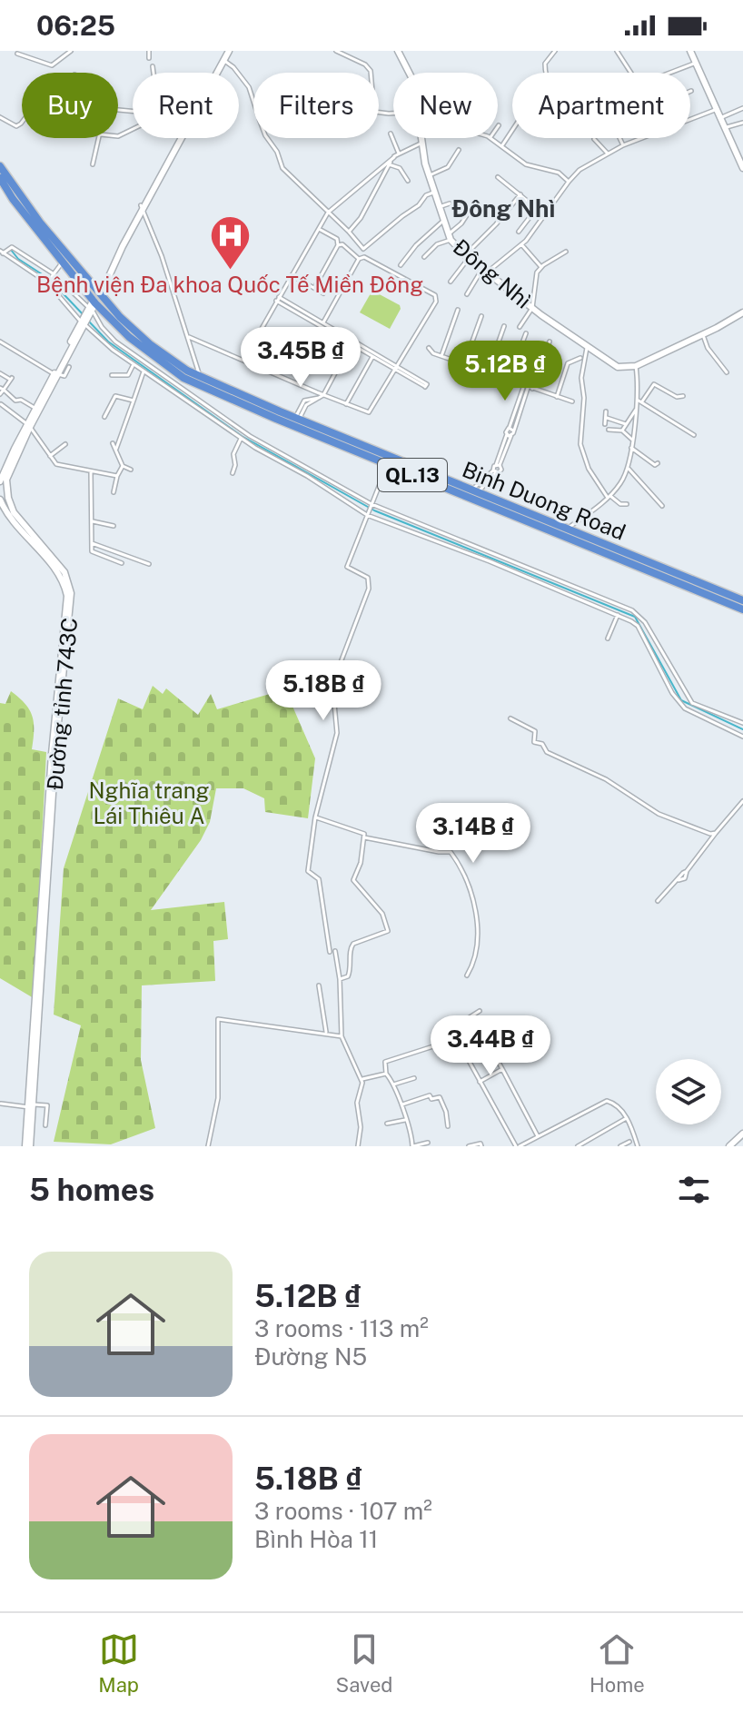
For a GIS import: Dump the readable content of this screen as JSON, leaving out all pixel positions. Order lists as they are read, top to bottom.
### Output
{
  "streets": {
    "highway": ["QL.13", "Binh Duong Road"],
    "main road": ["Đông Nhì", "Đường tỉnh 743C"]
  },
  "crossings": [
    ["Binh Duong Road", "Đường tỉnh 743C"]
  ],
  "districts": ["Đông Nhì"],
  "parks": ["Nghĩa trang Lái Thiêu A"],
  "places": {
    "hospital": ["Bệnh viện Đa khoa Quốc Tế Miền Đông"]
  },
  "page": {
    "status": "06:25",
    "chip": [
      "Buy",
      "Rent",
      "Filters",
      "New",
      "Apartment"
    ],
    "price": [
      "3.45B ₫",
      "5.12B ₫",
      "5.18B ₫",
      "3.14B ₫",
      "3.44B ₫"
    ],
    "heading": "5 homes",
    "list": [
      {
        "name": "5.12B ₫",
        "note": "3 rooms · 113 m² · Đường N5"
      },
      {
        "name": "5.18B ₫",
        "note": "3 rooms · 107 m² · Bình Hòa 11"
      }
    ],
    "tabs": ["Map", "Saved", "Home"]
  }
}
